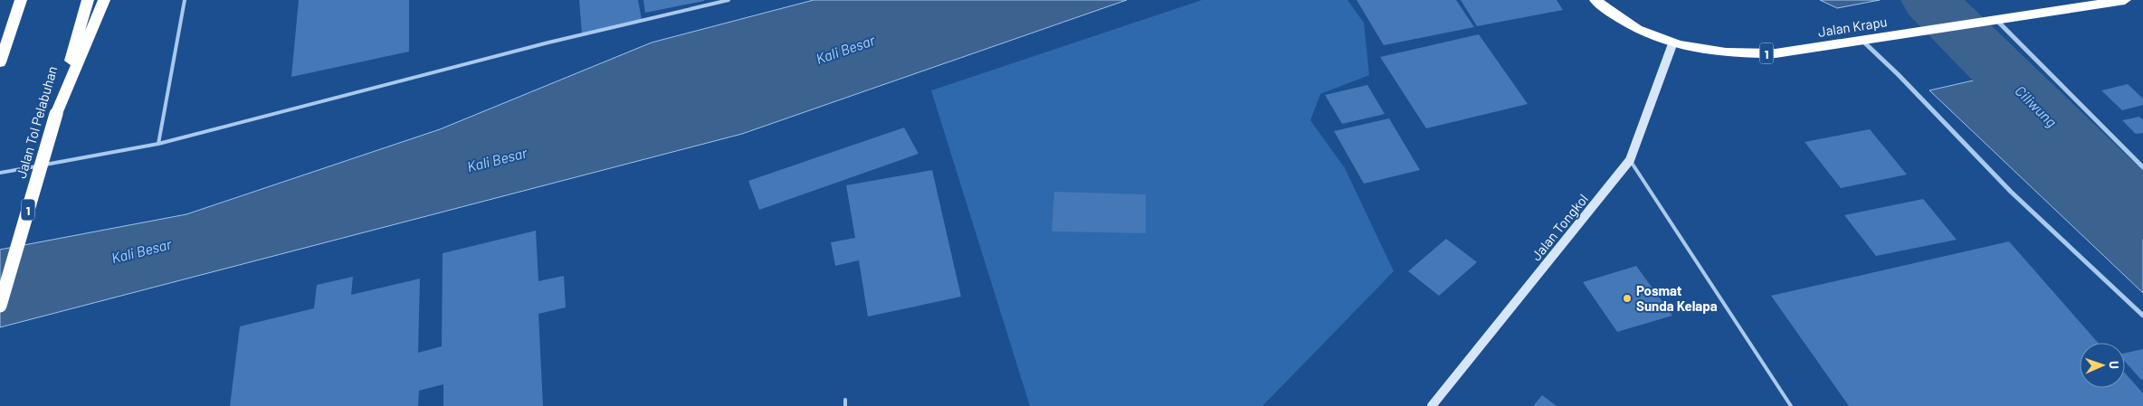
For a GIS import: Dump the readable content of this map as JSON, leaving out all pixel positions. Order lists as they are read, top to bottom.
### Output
{
  "streets": {
    "highway": ["Jalan Krapu", "1", "Jalan Tol Pelabuhan"],
    "street": ["Jalan Tongkol"]
  },
  "crossings": [
    ["Jalan Krapu", "Jalan Tongkol"]
  ],
  "water": ["Kali Besar", "Ciliwung"],
  "places": ["Posmat Sunda Kelapa"],
  "north": "right"
}
